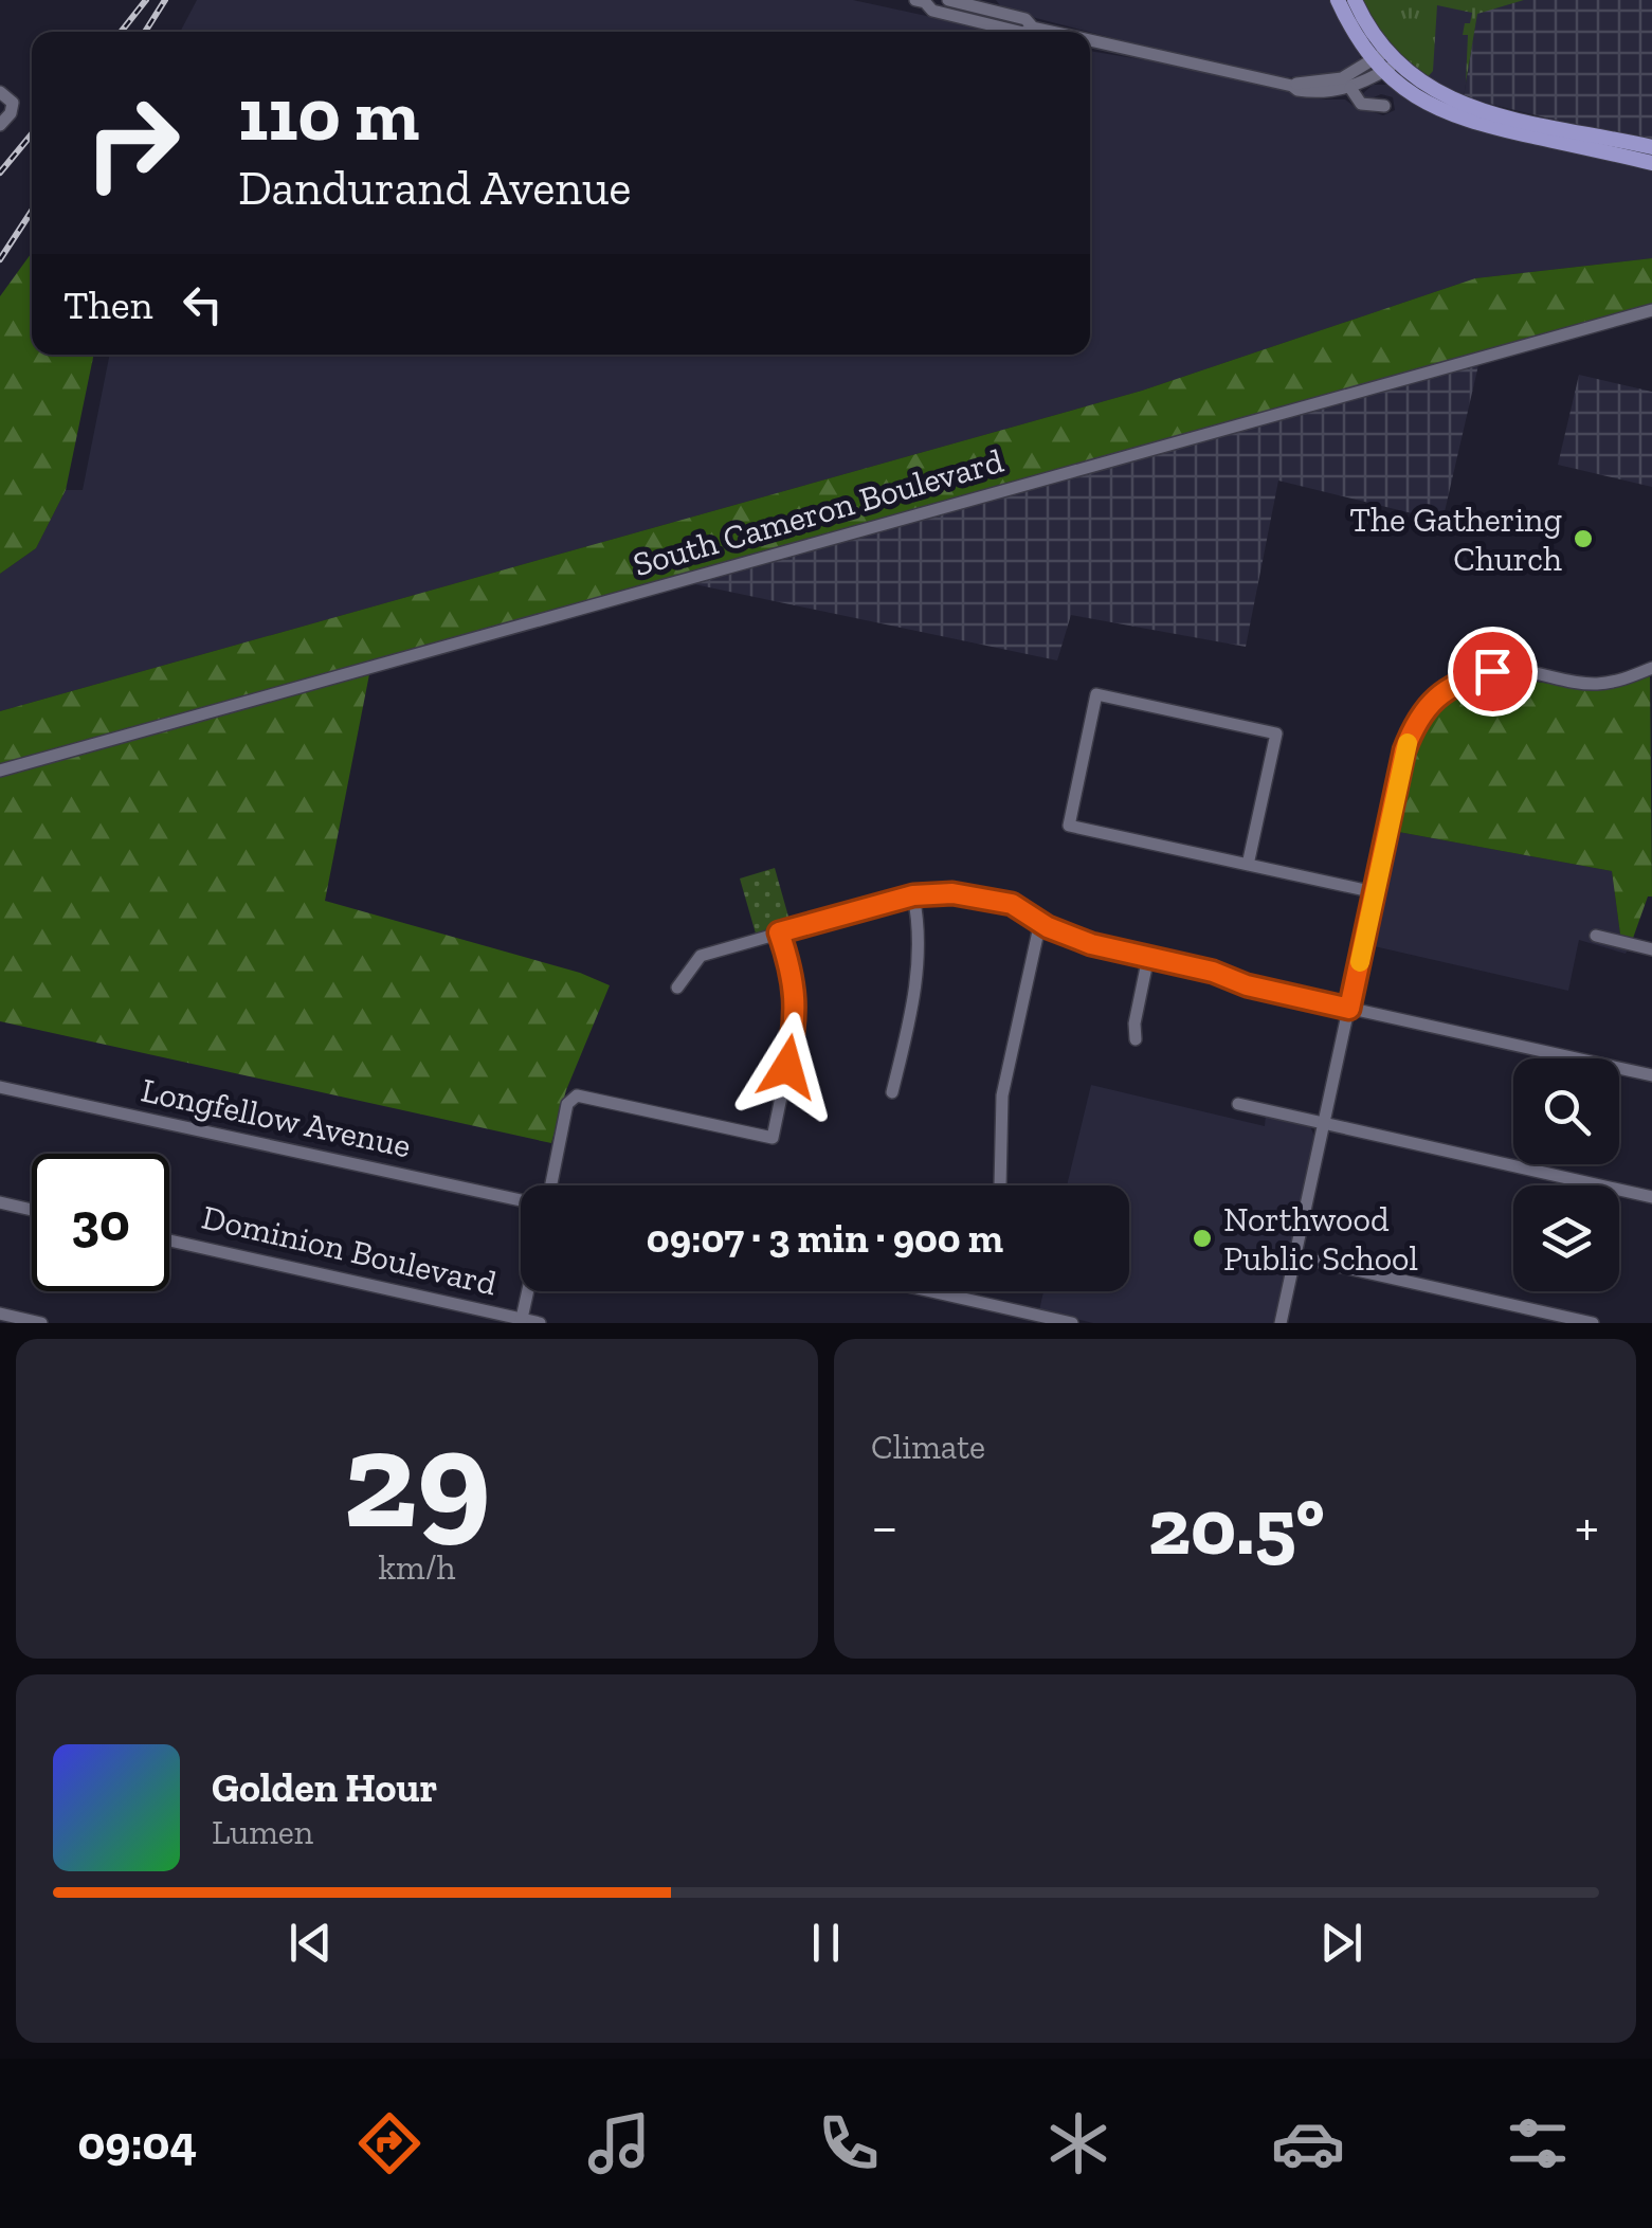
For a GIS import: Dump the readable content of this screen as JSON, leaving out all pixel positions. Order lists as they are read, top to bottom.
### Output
{
  "streets": {
    "street": ["South Cameron Boulevard", "Longfellow Avenue", "Dominion Boulevard"]
  },
  "places": ["The Gathering Church", "Northwood Public School"],
  "page": {
    "turn": ["110 m", "Dandurand Avenue"],
    "then": "Then",
    "limit": "30",
    "trip": "09:07 · 3 min · 900 m",
    "tile": [
      ["29", "km/h"],
      "Climate"
    ],
    "heat": ["−", "20.5°", "+"],
    "song": ["Golden Hour", "Lumen"],
    "tabs": "09:04"
  }
}
